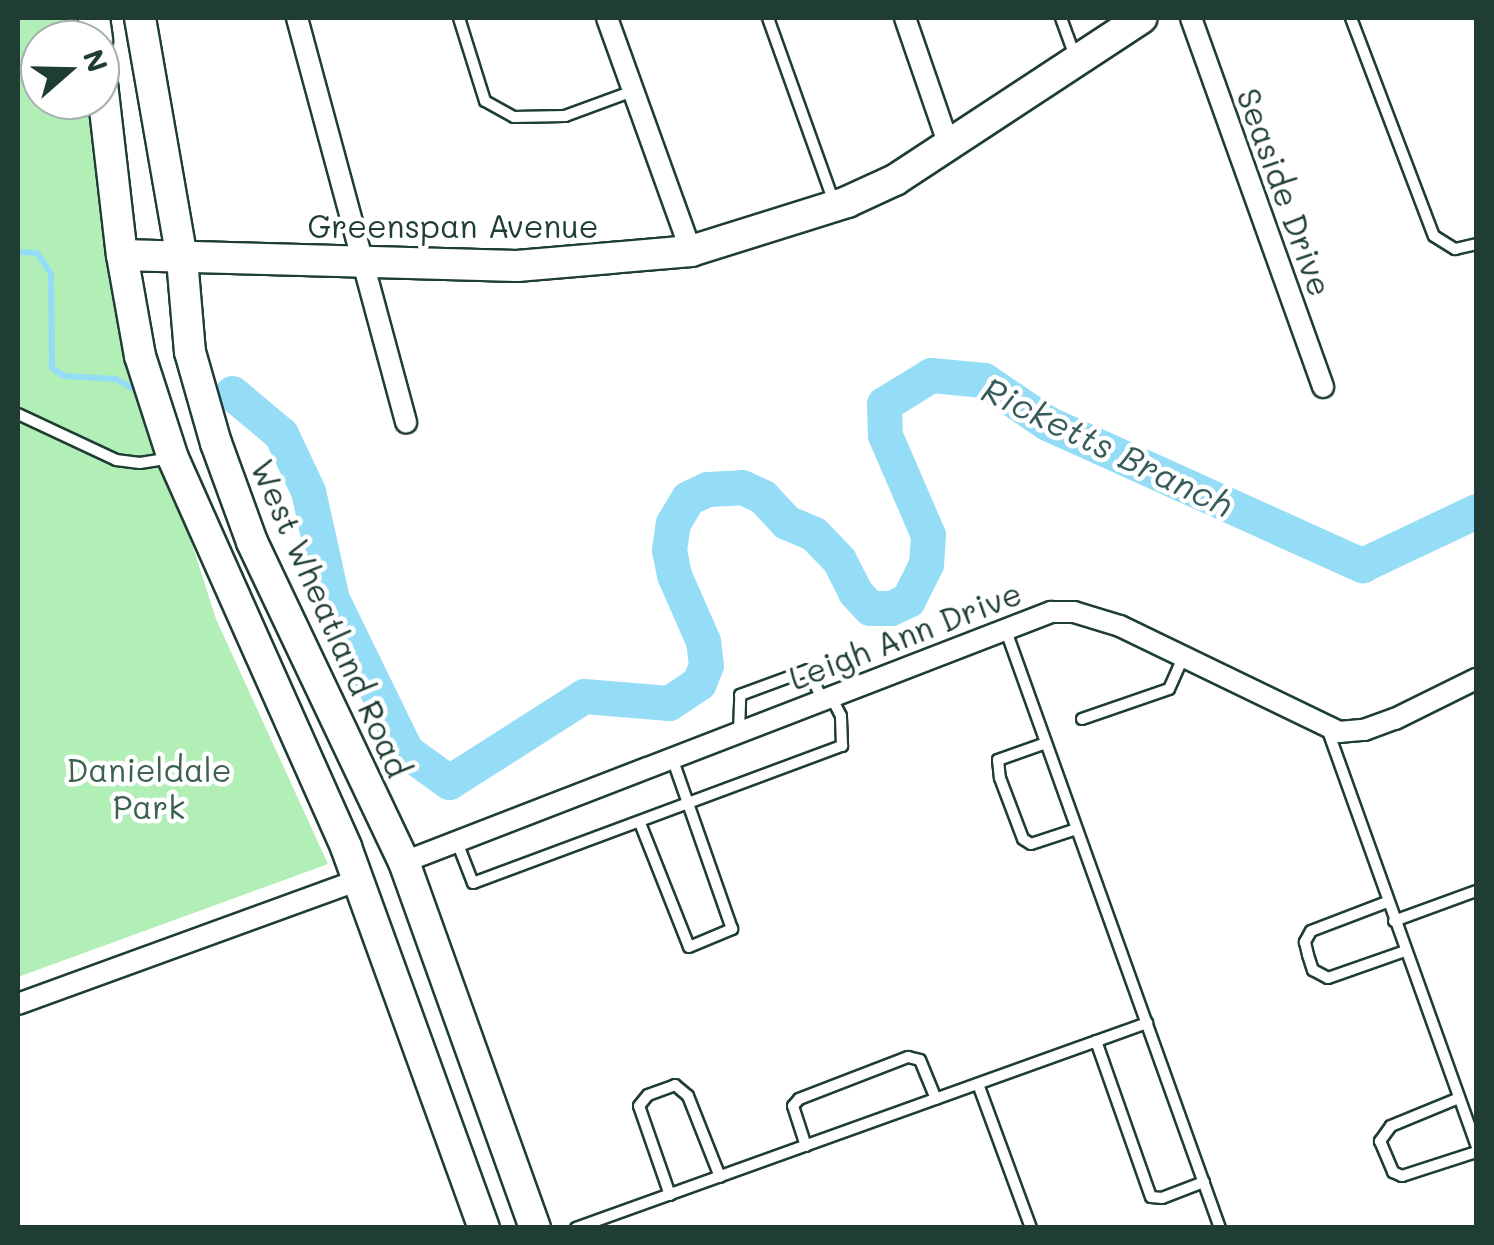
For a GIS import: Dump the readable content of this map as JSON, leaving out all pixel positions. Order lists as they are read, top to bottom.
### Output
{
  "streets": {
    "main road": ["Greenspan Avenue", "West Wheatland Road"],
    "street": ["Seaside Drive", "Leigh Ann Drive"]
  },
  "crossings": [
    ["Greenspan Avenue", "West Wheatland Road"],
    ["West Wheatland Road", "Leigh Ann Drive"]
  ],
  "water": ["Ricketts Branch"],
  "parks": ["Danieldale Park"],
  "north": "right"
}
